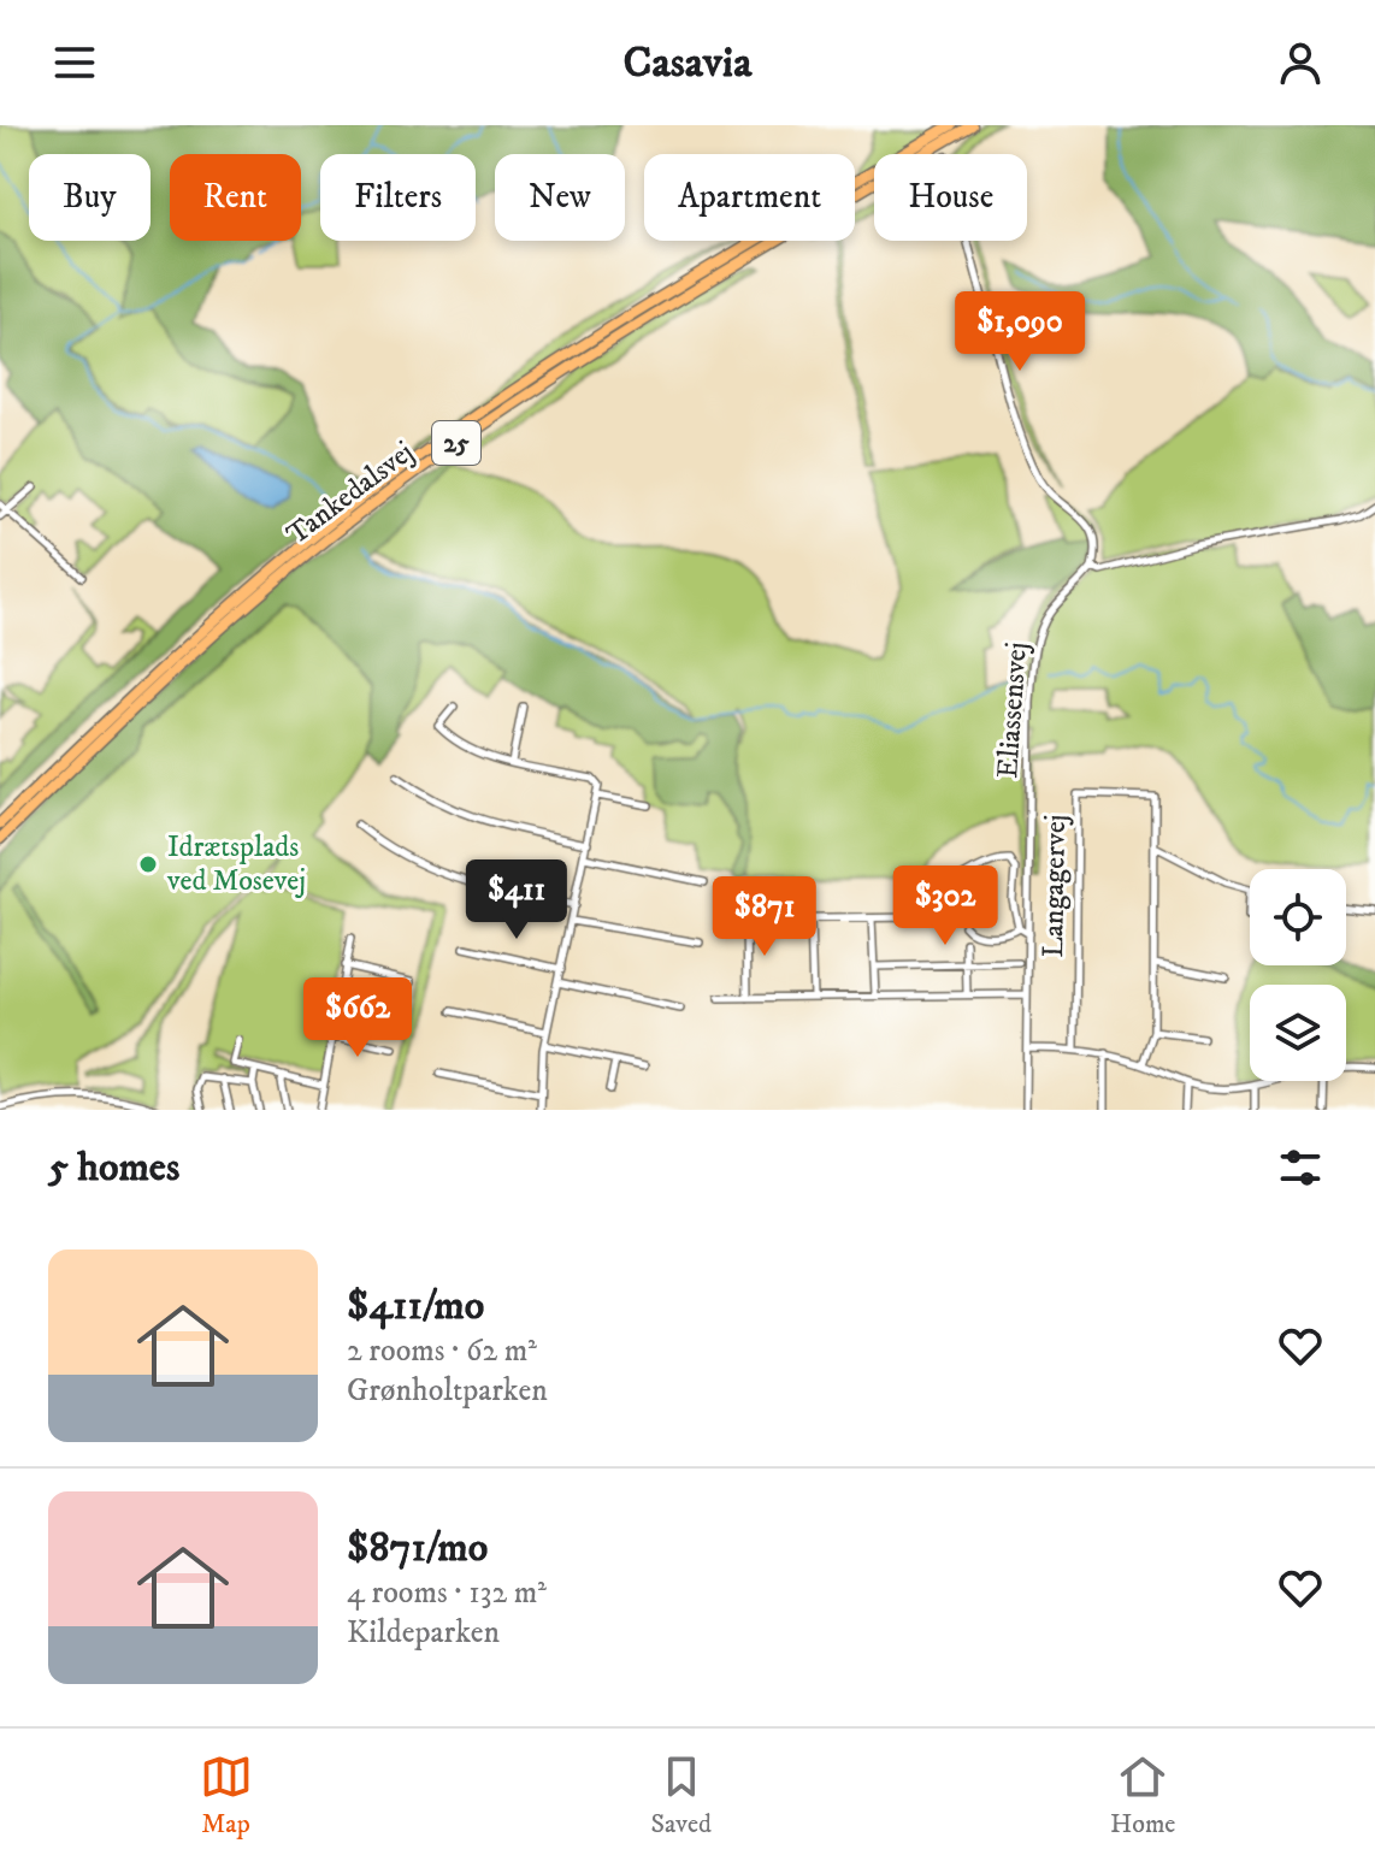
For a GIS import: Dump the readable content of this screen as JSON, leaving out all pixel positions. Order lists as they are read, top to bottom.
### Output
{
  "streets": {
    "highway": ["25", "Tankedalsvej"],
    "street": ["Eliassensvej", "Langagervej"]
  },
  "places": ["Idrætsplads ved Mosevej"],
  "page": {
    "header": "Casavia",
    "chip": [
      "Buy",
      "Rent",
      "Filters",
      "New",
      "Apartment",
      "House"
    ],
    "price": [
      "$1,090",
      "$411",
      "$302",
      "$871",
      "$662"
    ],
    "heading": "5 homes",
    "list": [
      {
        "name": "$411/mo",
        "note": "2 rooms · 62 m² · Grønholtparken"
      },
      {
        "name": "$871/mo",
        "note": "4 rooms · 132 m² · Kildeparken"
      }
    ],
    "tabs": ["Map", "Saved", "Home"]
  }
}
